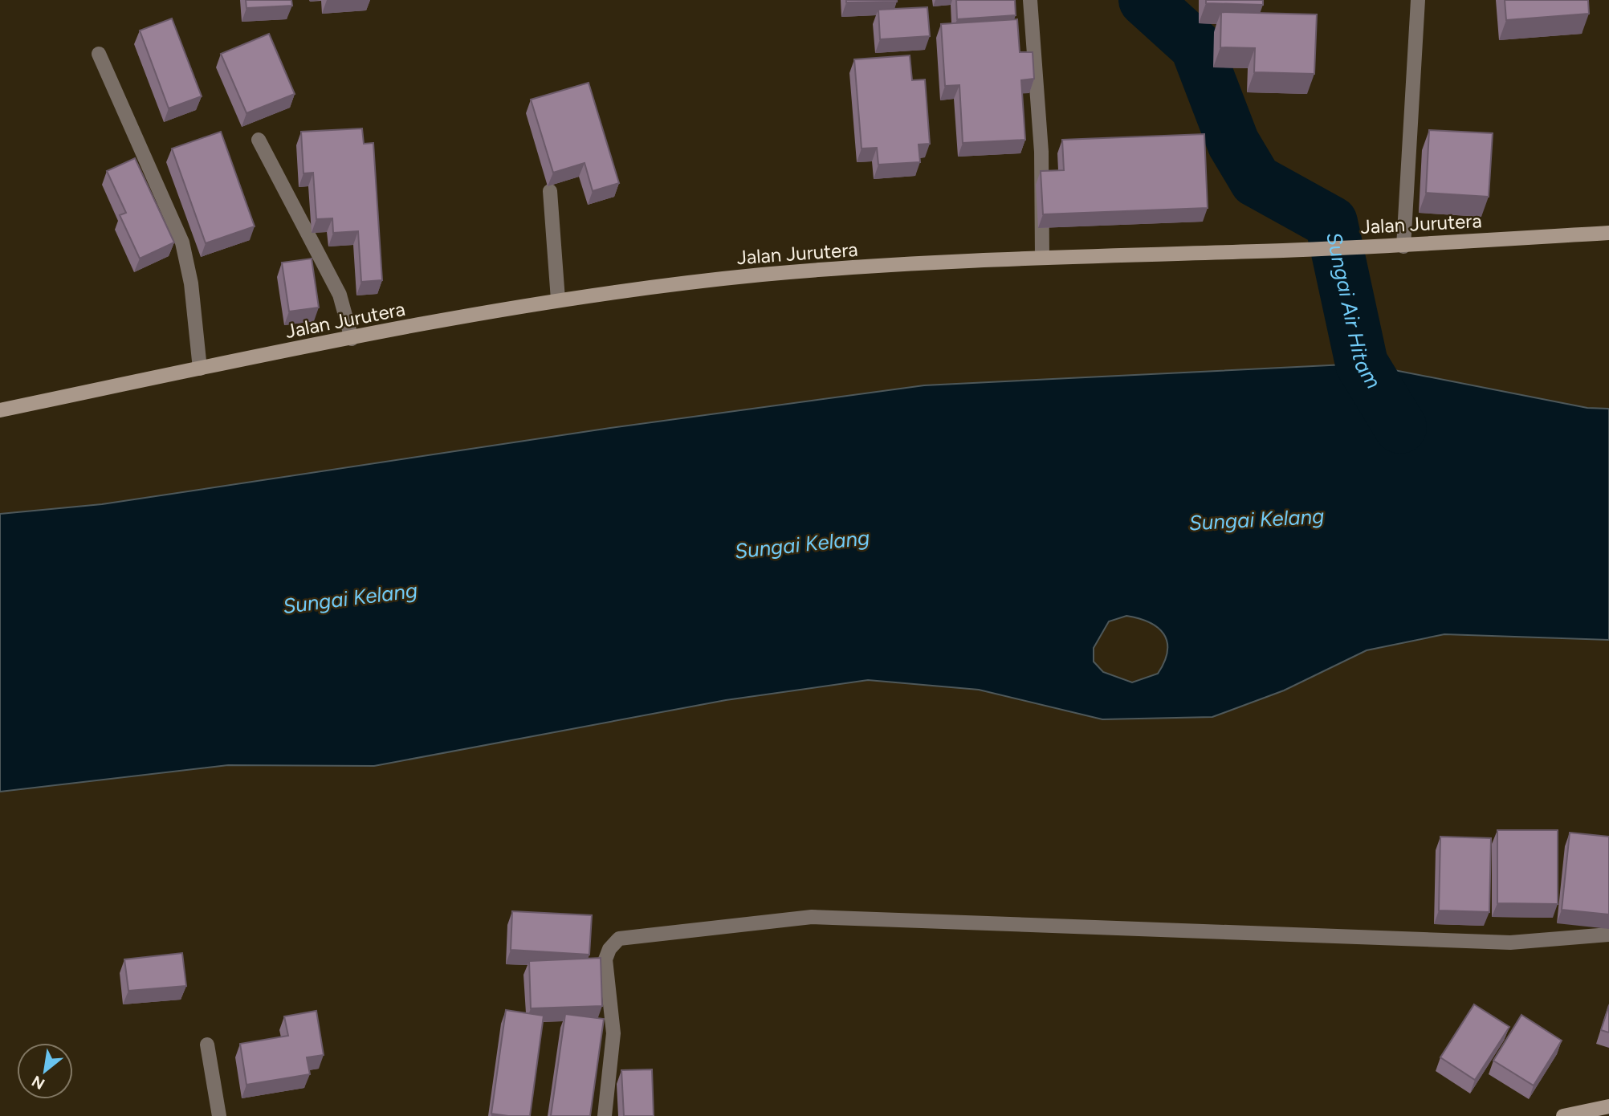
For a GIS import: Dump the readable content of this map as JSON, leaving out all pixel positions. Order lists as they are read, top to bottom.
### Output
{
  "streets": {
    "street": ["Jalan Jurutera"]
  },
  "water": ["Sungai Air Hitam", "Sungai Kelang"],
  "north": "bottom left"
}
